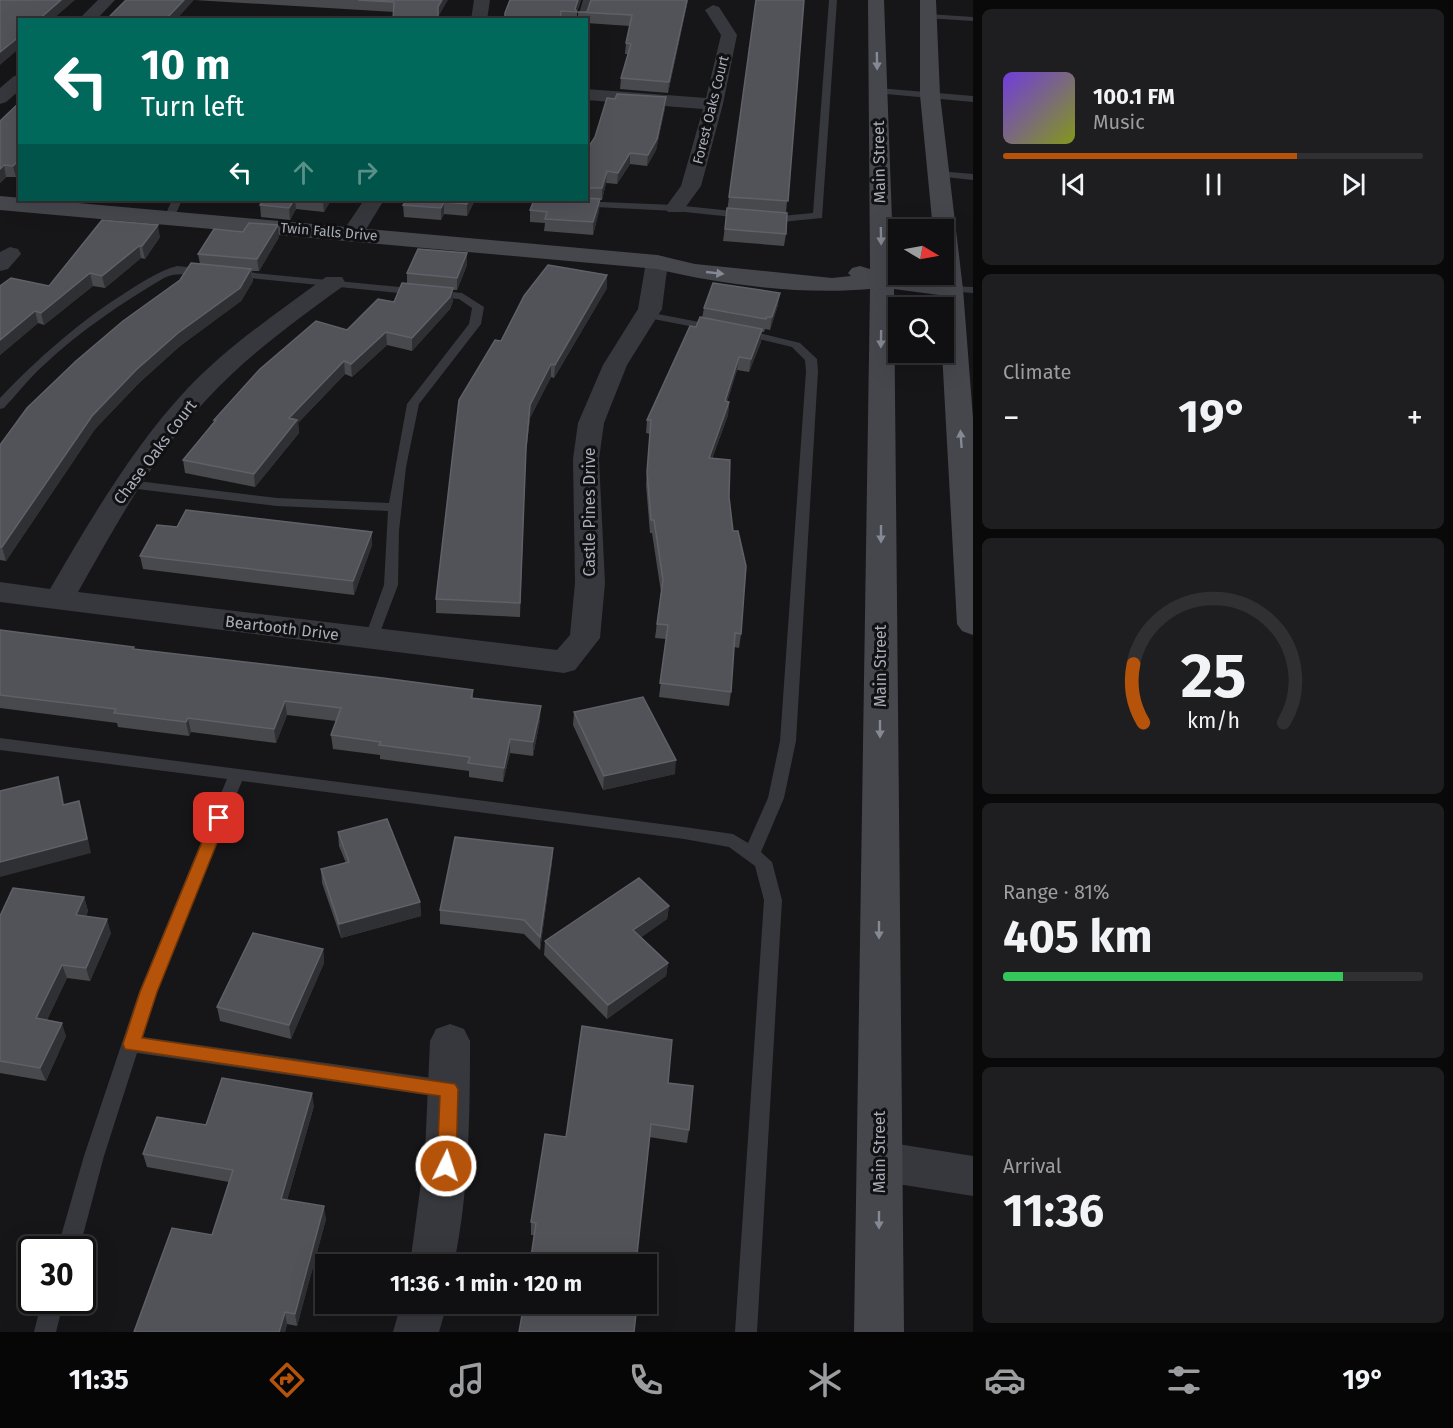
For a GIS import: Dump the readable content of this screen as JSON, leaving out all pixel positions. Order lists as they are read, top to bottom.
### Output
{
  "streets": {
    "main road": ["Main Street", "Twin Falls Drive"],
    "street": [
      "Forest Oaks Court",
      "Chase Oaks Court",
      "Castle Pines Drive",
      "Beartooth Drive"
    ]
  },
  "crossings": [
    ["Main Street", "Twin Falls Drive"],
    ["Twin Falls Drive", "Castle Pines Drive"],
    ["Chase Oaks Court", "Beartooth Drive"],
    ["Castle Pines Drive", "Beartooth Drive"]
  ],
  "north": "right",
  "page": {
    "turn": ["10 m", "Turn left"],
    "song": ["100.1 FM", "Music"],
    "tile": [
      "Climate",
      ["Range · 81%", "405 km"],
      ["Arrival", "11:36"]
    ],
    "heat": ["−", "19°", "+"],
    "limit": "30",
    "trip": "11:36 · 1 min · 120 m",
    "tabs": ["11:35", "19°"],
    "gauge": ["25", "km/h"]
  }
}
